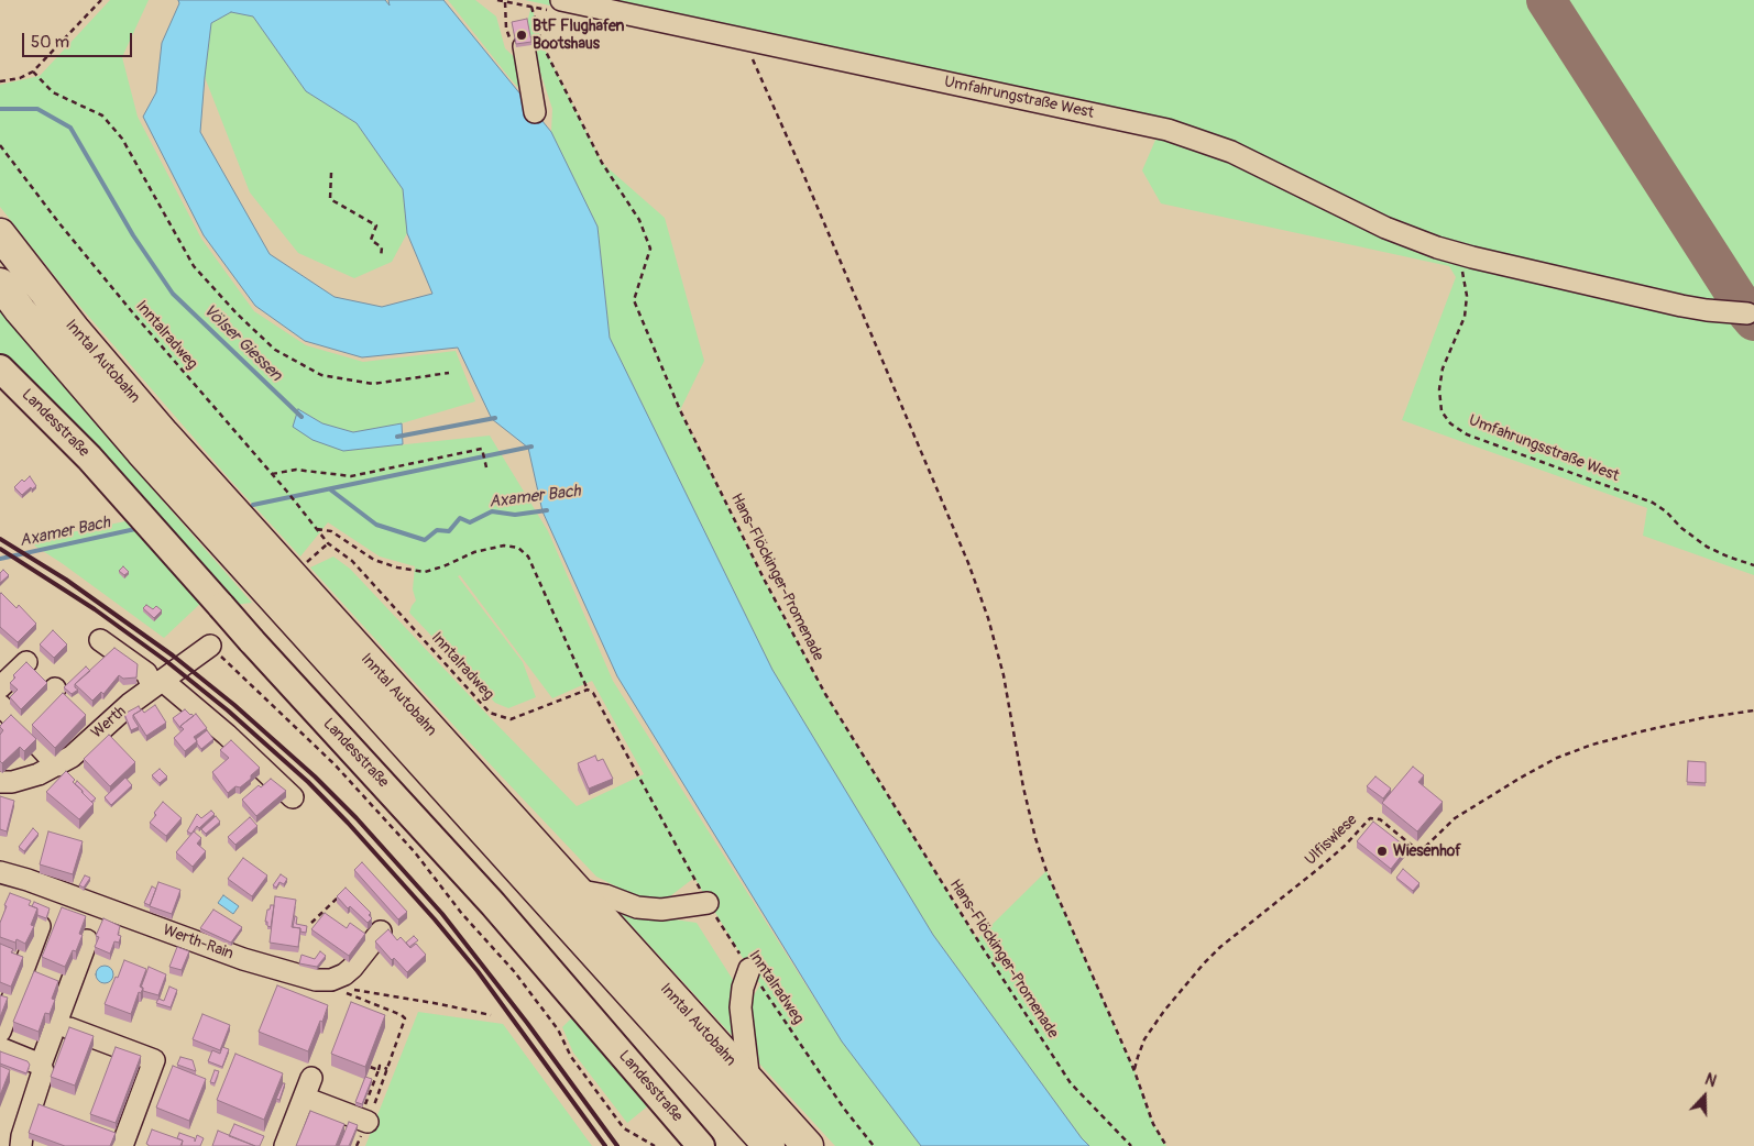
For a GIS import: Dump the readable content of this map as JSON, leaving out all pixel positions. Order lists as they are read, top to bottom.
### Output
{
  "streets": {
    "highway": ["Inntal Autobahn"],
    "main road": ["Landesstraße"],
    "street": ["Umfahrungstraße West", "Werth", "Werth-Rain"],
    "path": [
      "Inntalradweg",
      "Umfahrungsstraße West",
      "Hans-Flöckinger-Promenade",
      "Ulfiswiese"
    ]
  },
  "crossings": [
    ["Umfahrungstraße West", "Umfahrungsstraße West"]
  ],
  "water": ["Völser Giessen", "Axamer Bach"],
  "places": ["BtF Flughafen Bootshaus", "Wiesenhof"],
  "scale_bar": "50 m",
  "north": "top"
}
